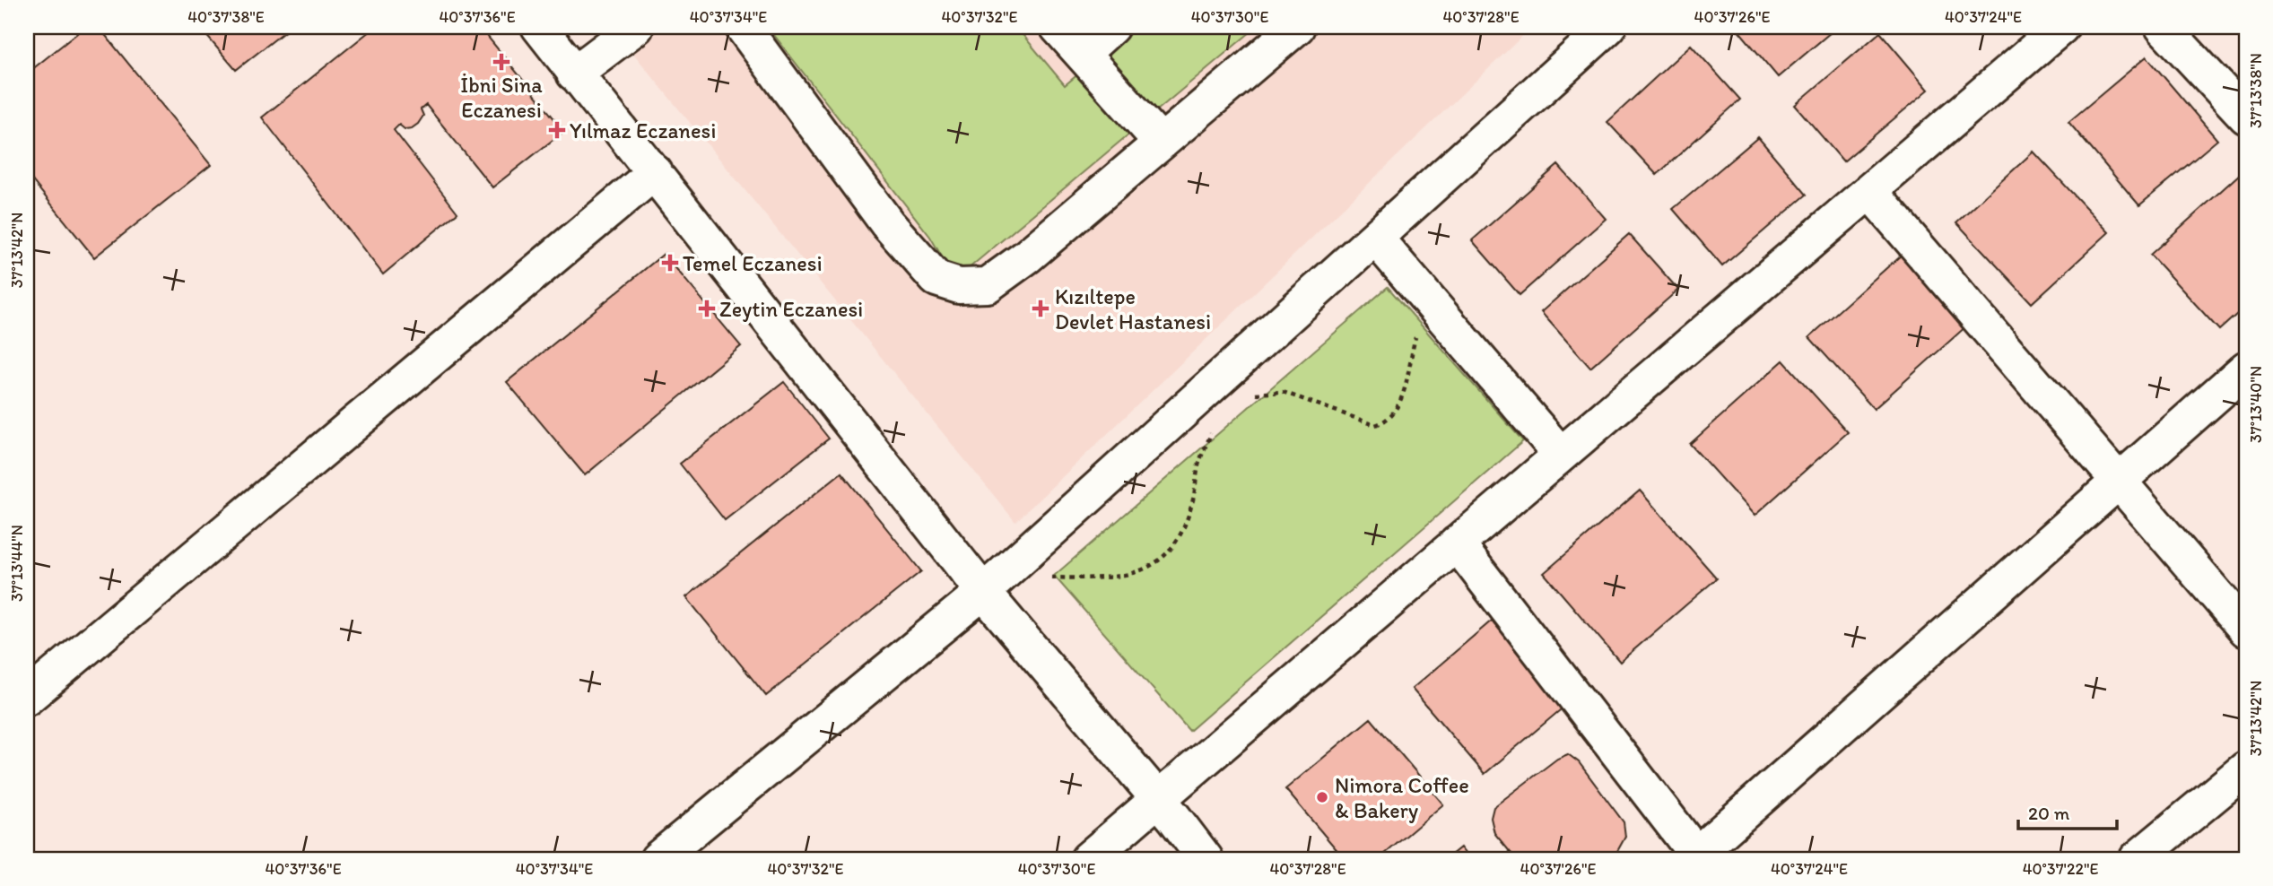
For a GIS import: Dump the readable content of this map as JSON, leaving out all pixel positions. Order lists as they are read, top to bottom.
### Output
{
  "places": {
    "health": [
      "İbni Sina Eczanesi",
      "Yılmaz Eczanesi",
      "Temel Eczanesi",
      "Zeytin Eczanesi",
      "Kızıltepe Devlet Hastanesi"
    ],
    "other": ["Nimora Coffee & Bakery"]
  },
  "scale_bar": "20 m",
  "coordinates": [
    "40°37'38\"E",
    "40°37'36\"E",
    "40°37'34\"E",
    "40°37'32\"E",
    "40°37'30\"E",
    "40°37'28\"E",
    "40°37'26\"E",
    "40°37'24\"E",
    "37°13'38\"N",
    "37°13'42\"N",
    "37°13'40\"N",
    "37°13'44\"N",
    "40°37'22\"E"
  ]
}
